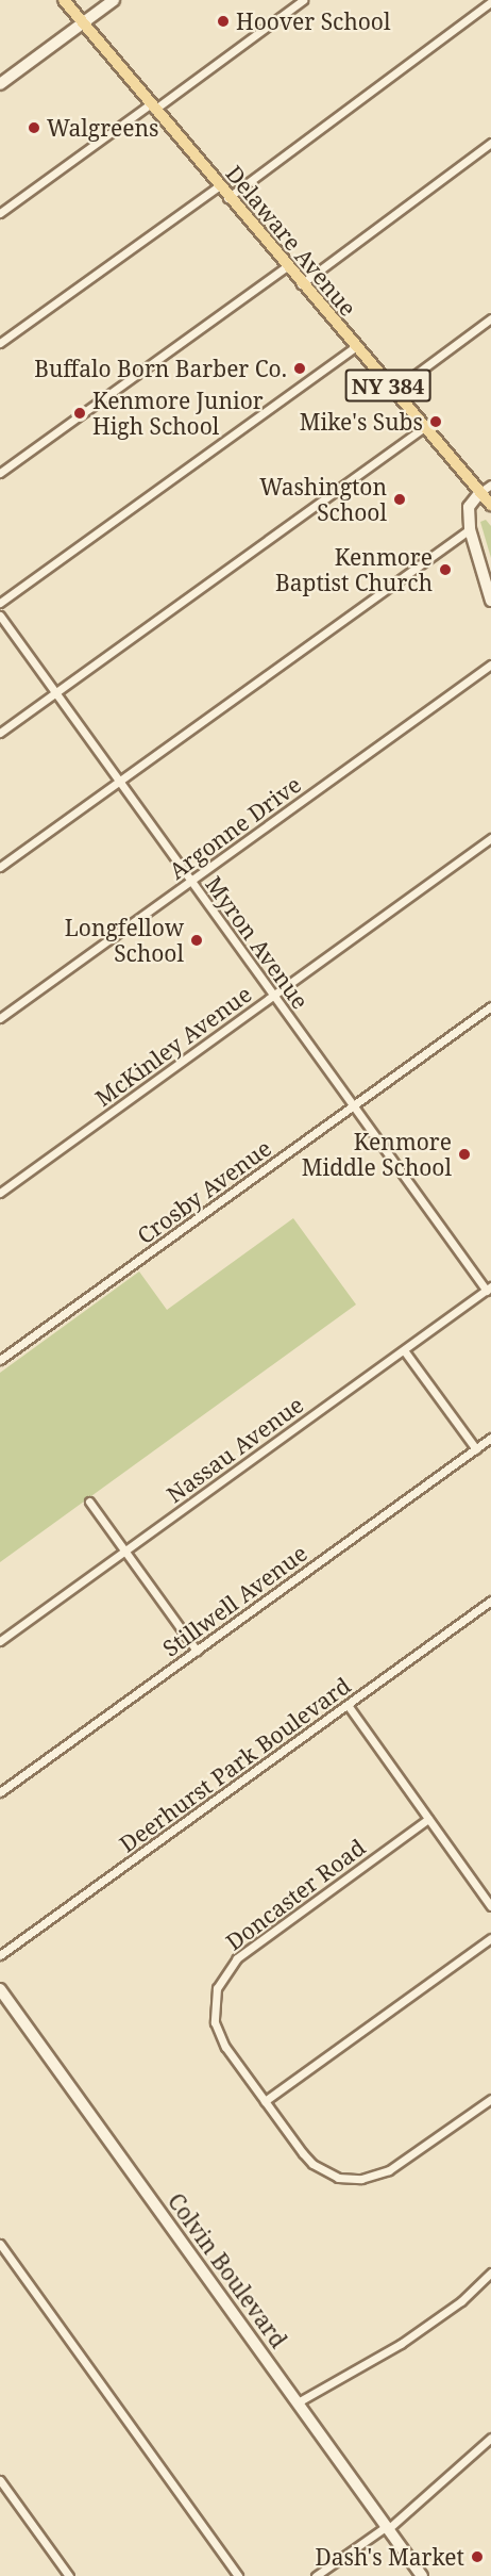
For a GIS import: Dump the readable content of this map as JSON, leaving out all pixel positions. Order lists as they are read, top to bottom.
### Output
{
  "streets": {
    "main road": ["Delaware Avenue", "NY 384"],
    "street": [
      "Argonne Drive",
      "Myron Avenue",
      "McKinley Avenue",
      "Crosby Avenue",
      "Nassau Avenue",
      "Stillwell Avenue",
      "Deerhurst Park Boulevard",
      "Doncaster Road",
      "Colvin Boulevard"
    ]
  },
  "crossings": [
    ["Argonne Drive", "Myron Avenue"],
    ["Myron Avenue", "McKinley Avenue"],
    ["Myron Avenue", "Crosby Avenue"],
    ["Myron Avenue", "Nassau Avenue"]
  ],
  "places": [
    "Hoover School",
    "Walgreens",
    "Buffalo Born Barber Co.",
    "Kenmore Junior High School",
    "Mike's Subs",
    "Washington School",
    "Kenmore Baptist Church",
    "Longfellow School",
    "Kenmore Middle School",
    "Dash's Market"
  ]
}
